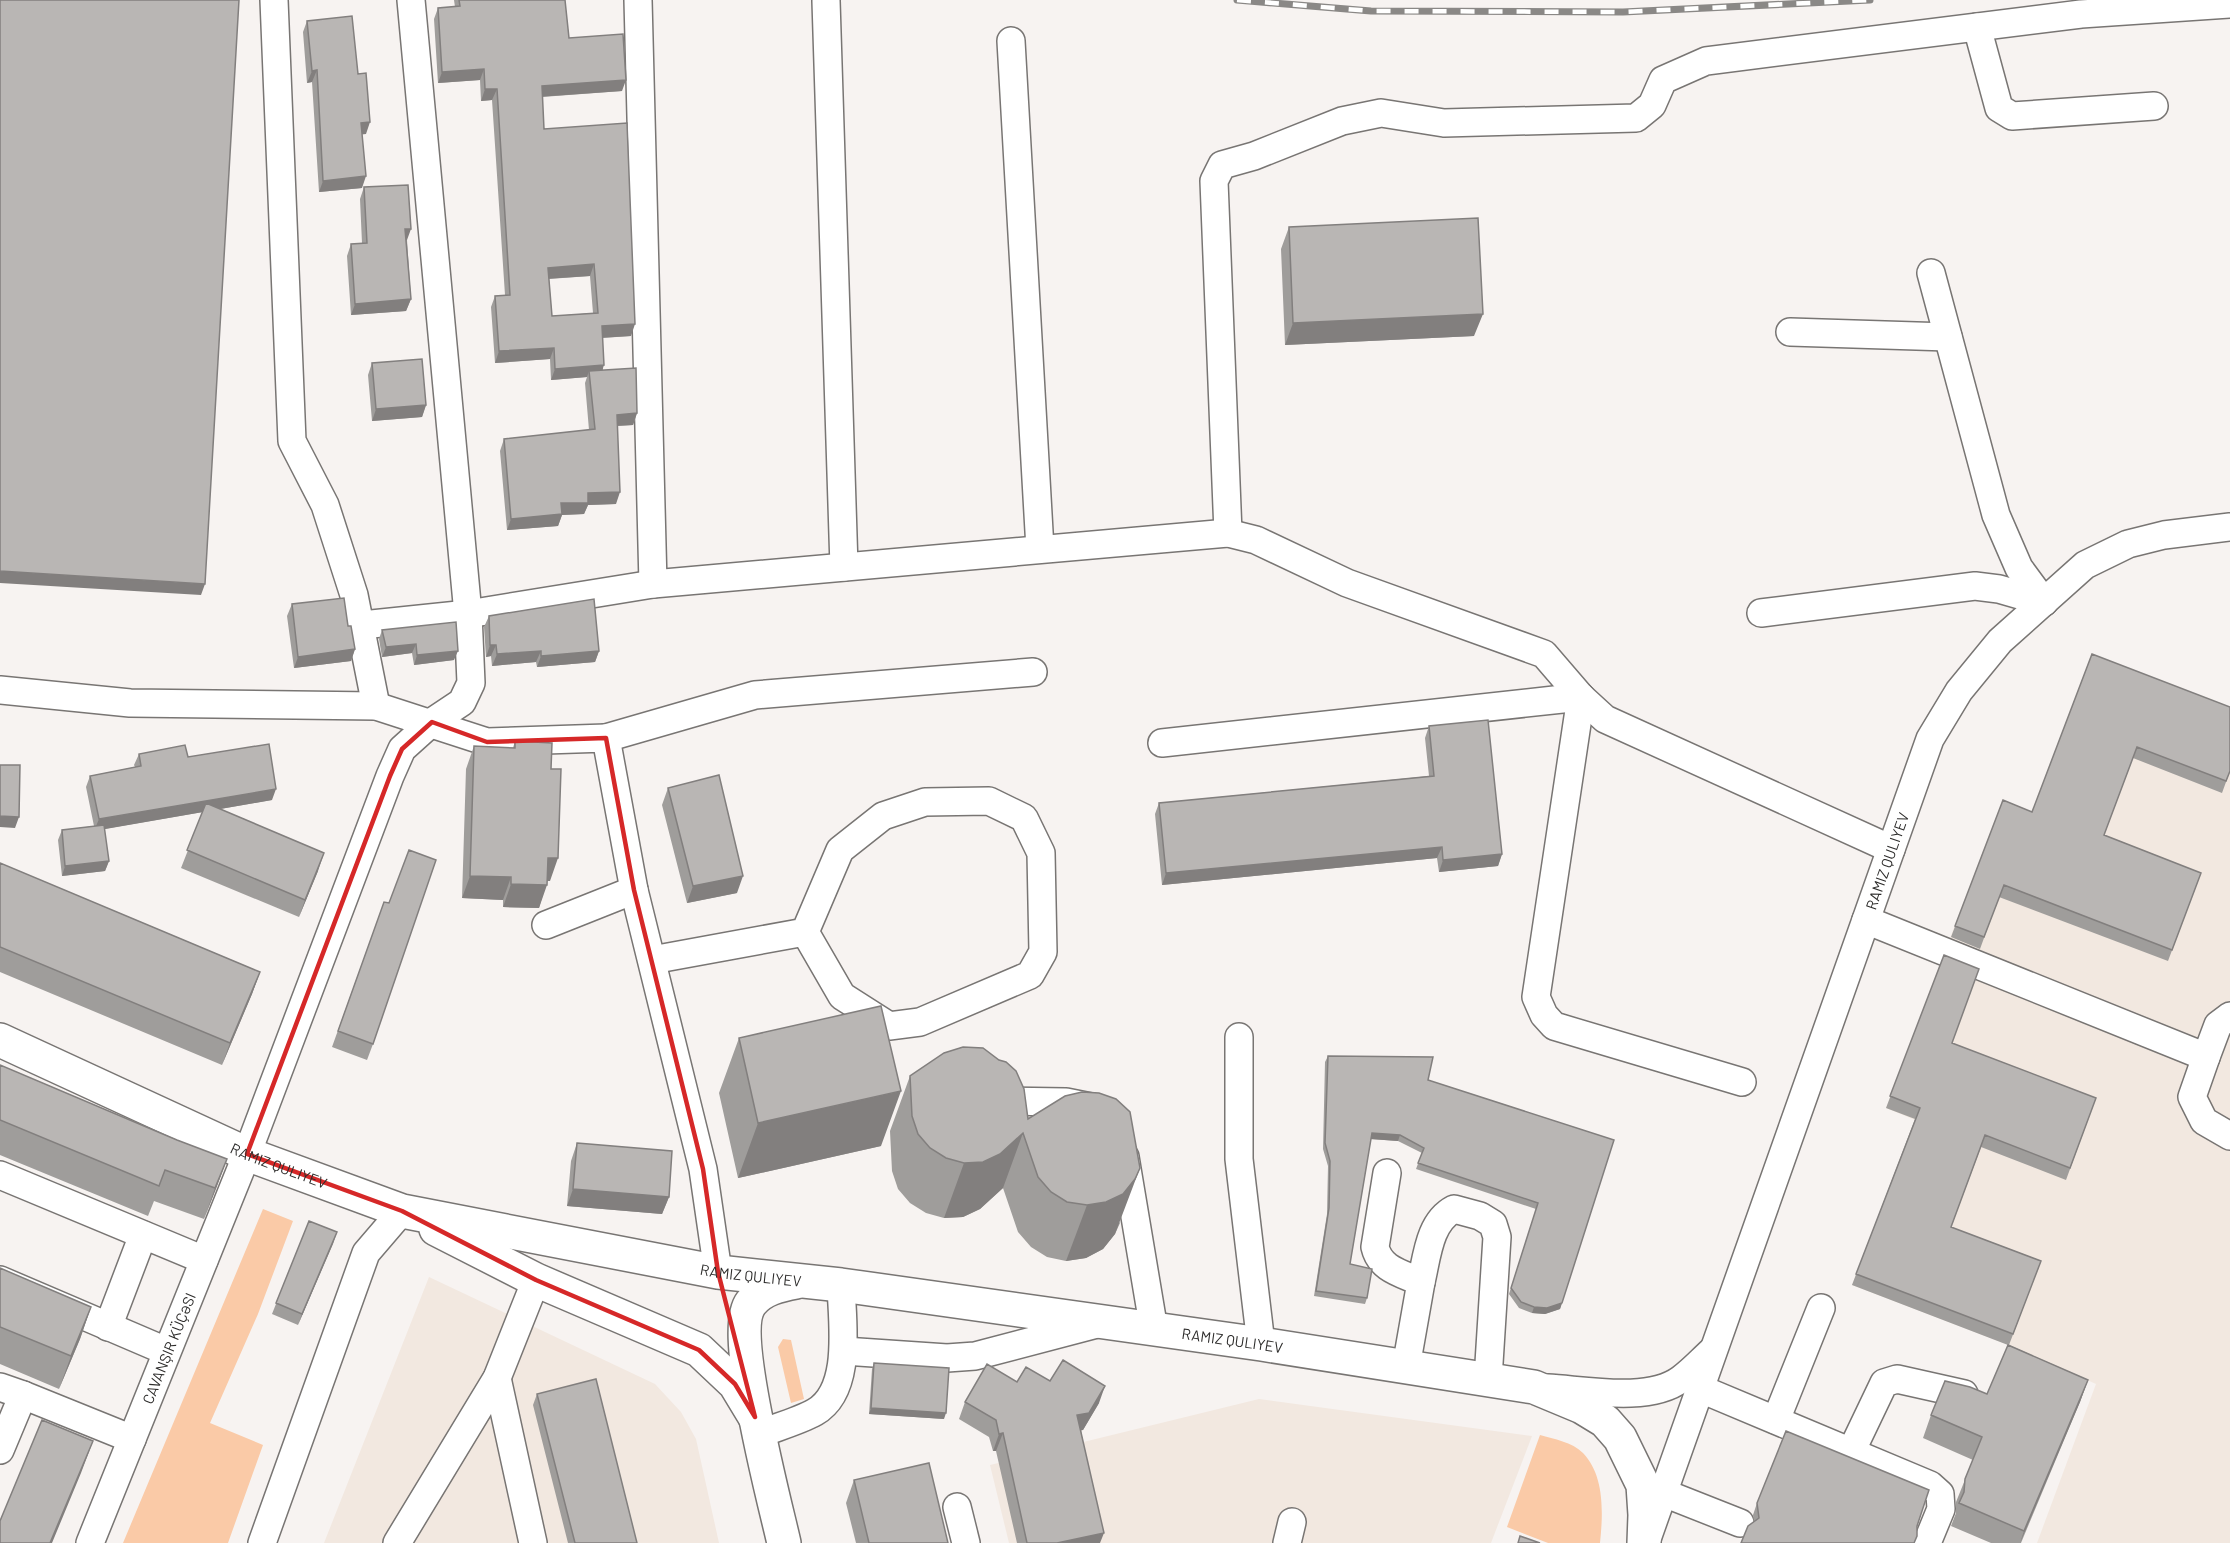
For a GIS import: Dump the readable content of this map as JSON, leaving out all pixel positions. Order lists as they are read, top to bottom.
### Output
{
  "streets": {
    "main road": ["RAMIZ QULIYEV"],
    "street": ["CAVANŞIR KÜÇƏSI"]
  },
  "crossings": [
    ["RAMIZ QULIYEV", "CAVANŞIR KÜÇƏSI"]
  ]
}
